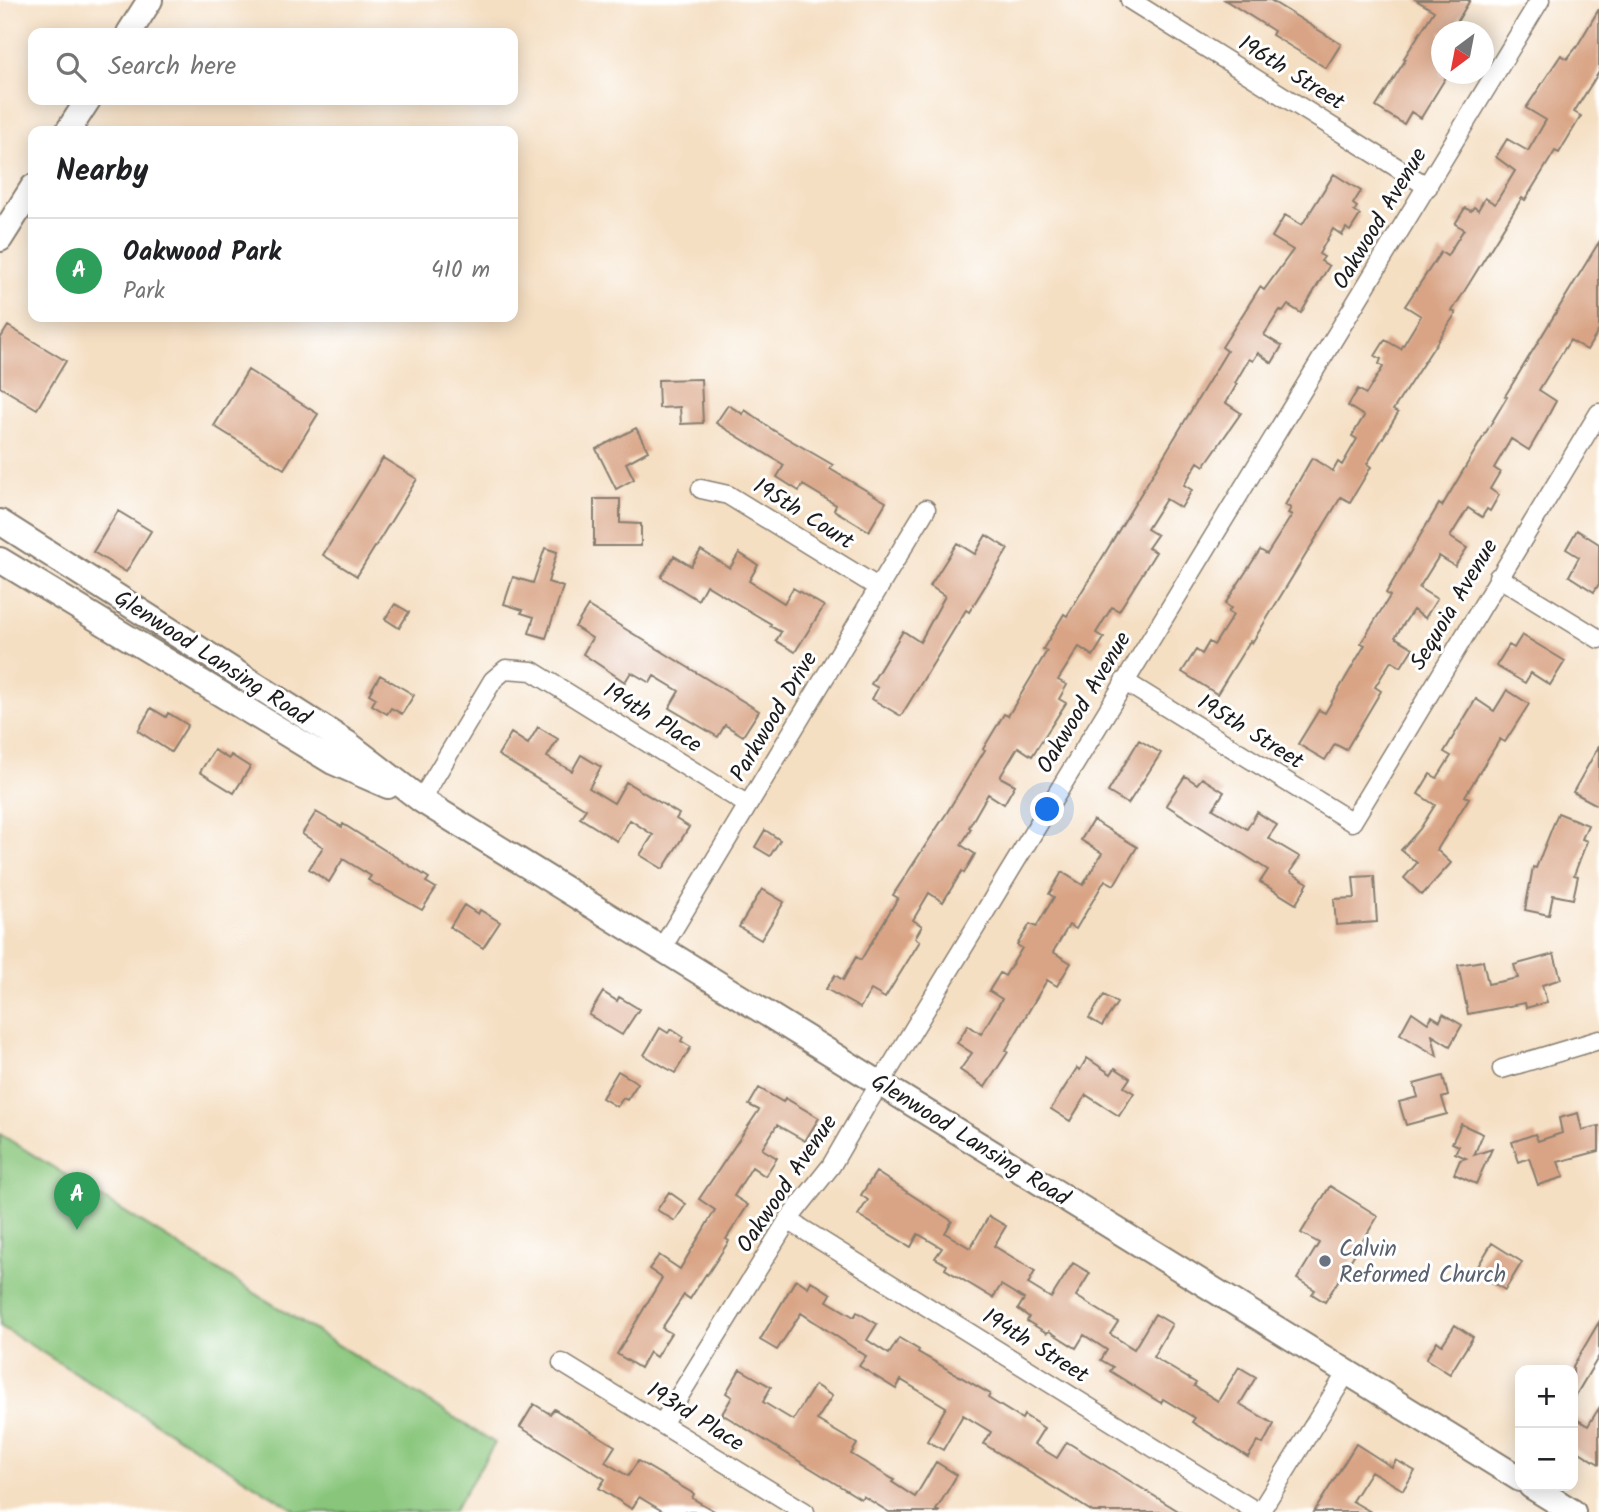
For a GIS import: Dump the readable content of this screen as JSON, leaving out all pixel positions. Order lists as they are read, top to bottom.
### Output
{
  "streets": {
    "main road": ["Glenwood Lansing Road"],
    "street": [
      "196th Street",
      "Oakwood Avenue",
      "195th Court",
      "Sequoia Avenue",
      "Parkwood Drive",
      "194th Place",
      "195th Street",
      "194th Street",
      "193rd Place"
    ]
  },
  "crossings": [
    ["196th Street", "Oakwood Avenue"],
    ["Oakwood Avenue", "Glenwood Lansing Road"],
    ["Oakwood Avenue", "195th Street"],
    ["Oakwood Avenue", "194th Street"],
    ["Oakwood Avenue", "193rd Place"],
    ["195th Court", "Parkwood Drive"],
    ["Sequoia Avenue", "195th Street"],
    ["Glenwood Lansing Road", "Parkwood Drive"],
    ["Glenwood Lansing Road", "194th Place"],
    ["Parkwood Drive", "194th Place"]
  ],
  "places": ["Calvin Reformed Church"],
  "north": "bottom left",
  "page": {
    "search": "Search here",
    "heading": "Nearby",
    "list": [
      {
        "mark": "A",
        "name": "Oakwood Park",
        "note": "Park",
        "value": "410 m"
      }
    ],
    "pins": "A",
    "map_buttons": ["+", "−"]
  }
}
